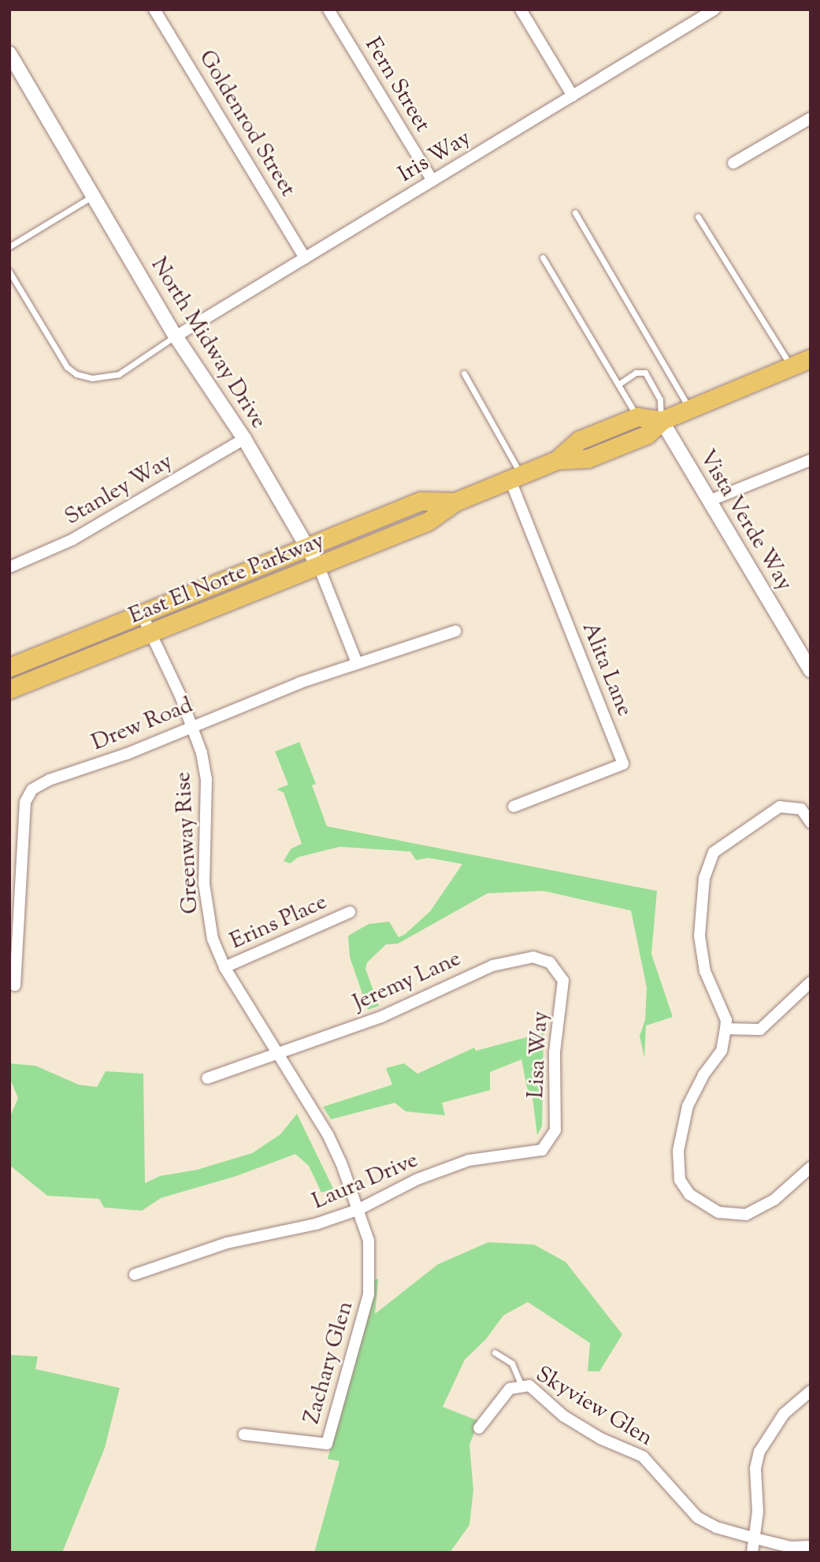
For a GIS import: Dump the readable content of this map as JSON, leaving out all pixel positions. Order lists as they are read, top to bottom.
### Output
{
  "streets": {
    "main road": ["East El Norte Parkway"],
    "street": [
      "Fern Street",
      "Goldenrod Street",
      "Iris Way",
      "North Midway Drive",
      "Stanley Way",
      "Vista Verde Way",
      "Alita Lane",
      "Drew Road",
      "Greenway Rise",
      "Erins Place",
      "Jeremy Lane",
      "Lisa Way",
      "Laura Drive",
      "Zachary Glen",
      "Skyview Glen"
    ]
  },
  "crossings": [
    ["Fern Street", "Iris Way"],
    ["Goldenrod Street", "Iris Way"],
    ["Iris Way", "North Midway Drive"],
    ["North Midway Drive", "Stanley Way"],
    ["North Midway Drive", "East El Norte Parkway"],
    ["North Midway Drive", "Drew Road"],
    ["Vista Verde Way", "East El Norte Parkway"],
    ["East El Norte Parkway", "Alita Lane"],
    ["East El Norte Parkway", "Greenway Rise"],
    ["Drew Road", "Greenway Rise"],
    ["Greenway Rise", "Erins Place"],
    ["Greenway Rise", "Jeremy Lane"],
    ["Greenway Rise", "Laura Drive"],
    ["Greenway Rise", "Zachary Glen"],
    ["Jeremy Lane", "Lisa Way"],
    ["Lisa Way", "Laura Drive"],
    ["Laura Drive", "Zachary Glen"]
  ]
}
